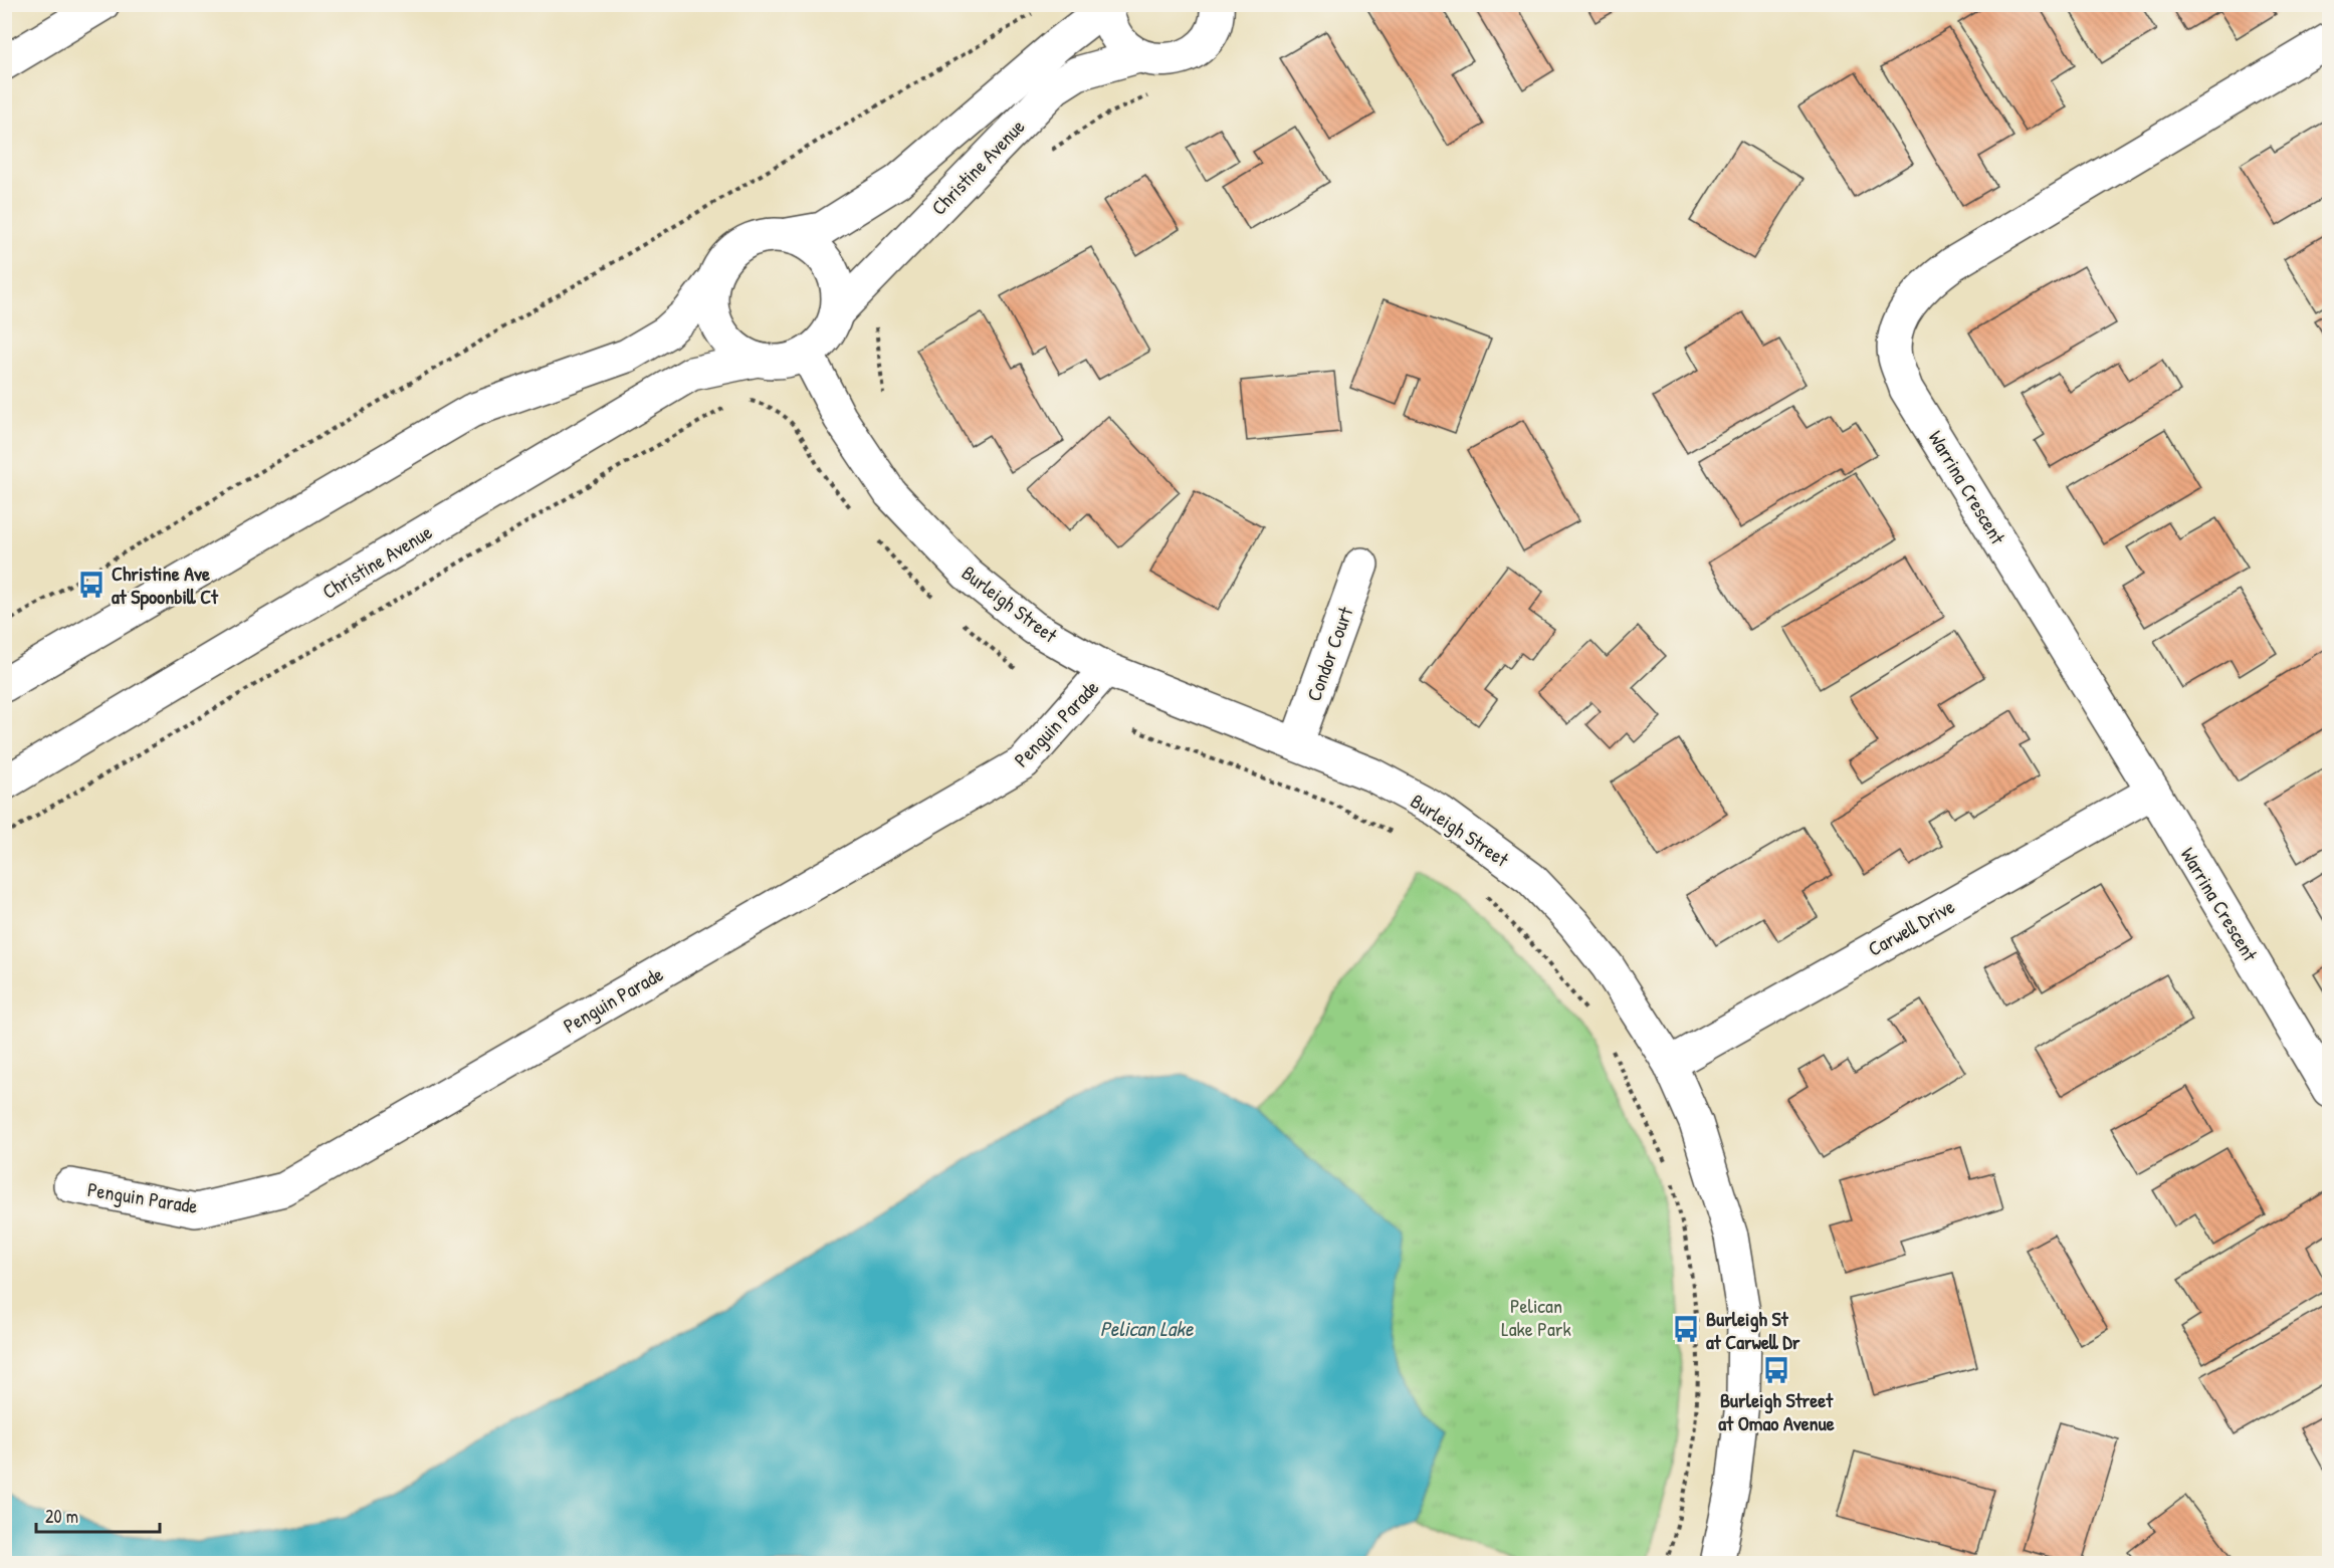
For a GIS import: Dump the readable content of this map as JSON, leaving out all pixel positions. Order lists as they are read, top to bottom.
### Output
{
  "streets": {
    "street": [
      "Christine Avenue",
      "Warrina Crescent",
      "Burleigh Street",
      "Condor Court",
      "Penguin Parade",
      "Carwell Drive"
    ]
  },
  "crossings": [
    ["Christine Avenue", "Burleigh Street"],
    ["Warrina Crescent", "Carwell Drive"],
    ["Burleigh Street", "Condor Court"],
    ["Burleigh Street", "Penguin Parade"],
    ["Burleigh Street", "Carwell Drive"]
  ],
  "water": ["Pelican Lake"],
  "parks": ["Pelican Lake Park"],
  "places": {
    "bus stop": ["Christine Ave at Spoonbill Ct", "Burleigh St at Carwell Dr", "Burleigh Street at Omao Avenue"]
  },
  "scale_bar": "20 m"
}
